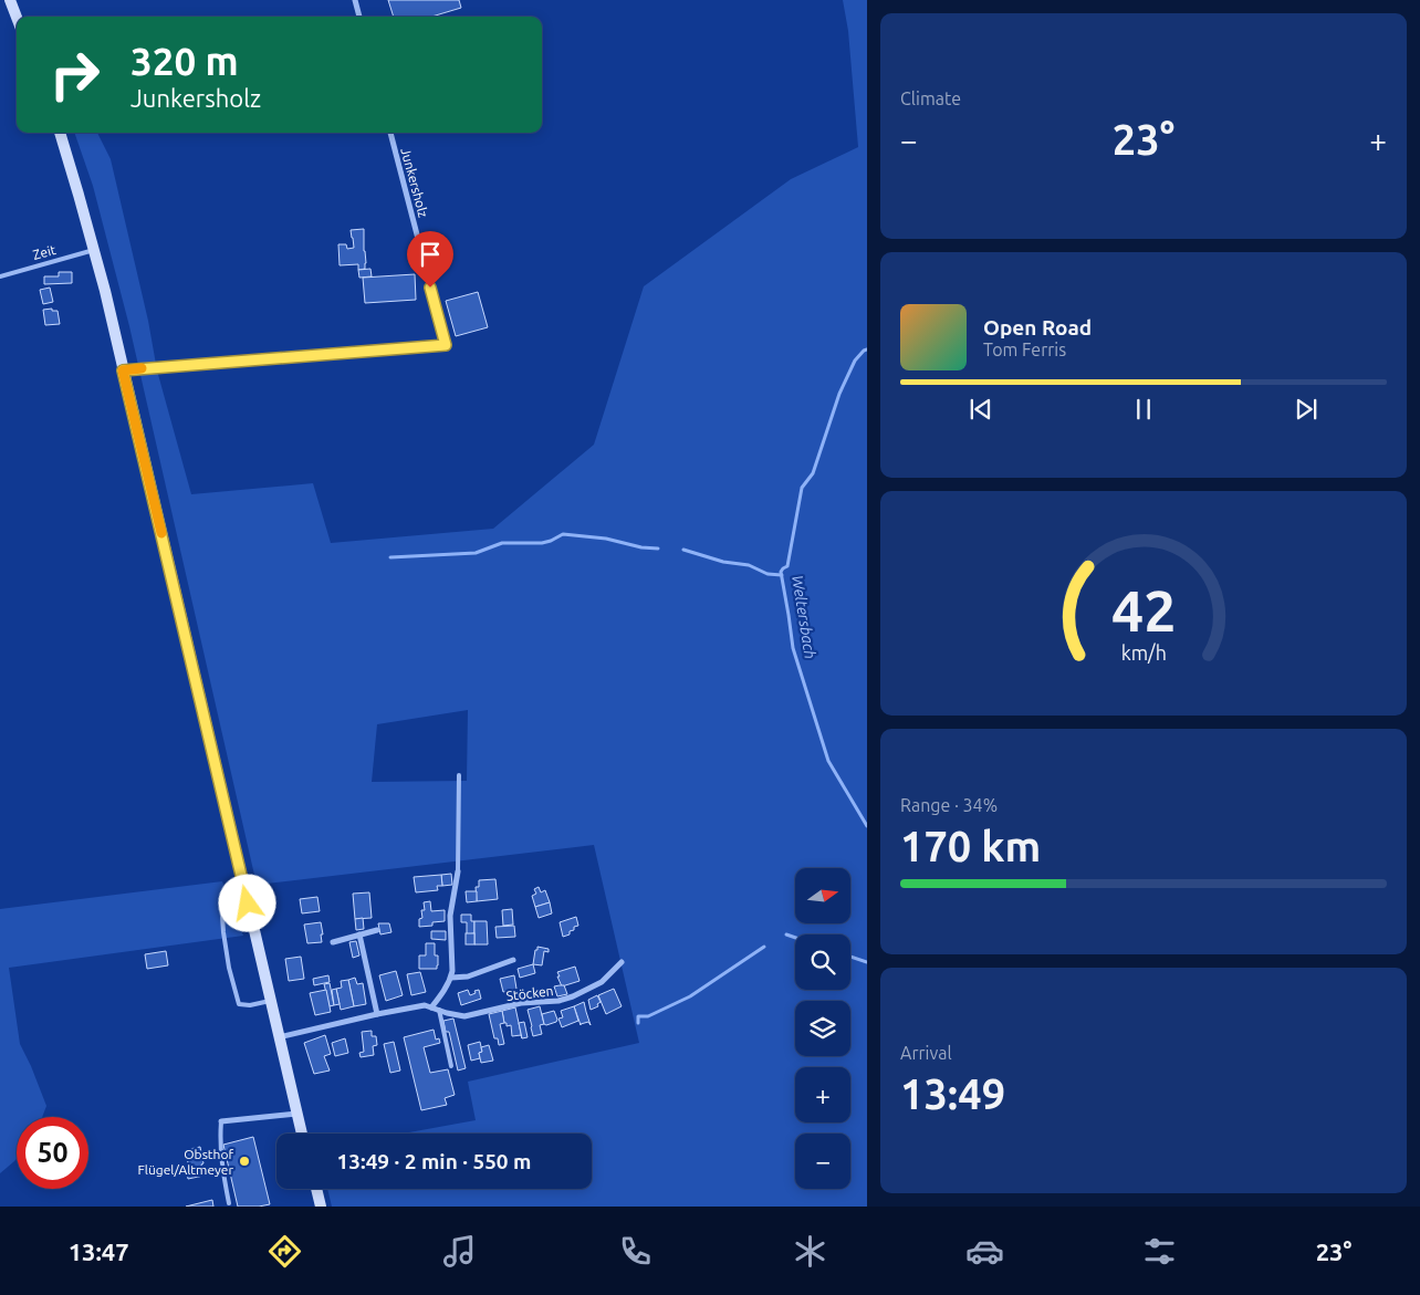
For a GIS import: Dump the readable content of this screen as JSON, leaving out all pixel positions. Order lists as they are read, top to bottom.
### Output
{
  "streets": {
    "street": ["Junkersholz", "Stöcken"],
    "lane": ["Zeit"]
  },
  "water": ["Weltersbach"],
  "places": ["Obsthof Flügel/Altmeyer"],
  "north": "right",
  "page": {
    "tile": [
      "Climate",
      ["Range · 34%", "170 km"],
      ["Arrival", "13:49"]
    ],
    "turn": ["320 m", "Junkersholz"],
    "heat": ["−", "23°", "+"],
    "song": ["Open Road", "Tom Ferris"],
    "map_buttons": ["+", "−"],
    "limit": "50",
    "trip": "13:49 · 2 min · 550 m",
    "tabs": ["13:47", "23°"],
    "gauge": ["42", "km/h"]
  }
}
